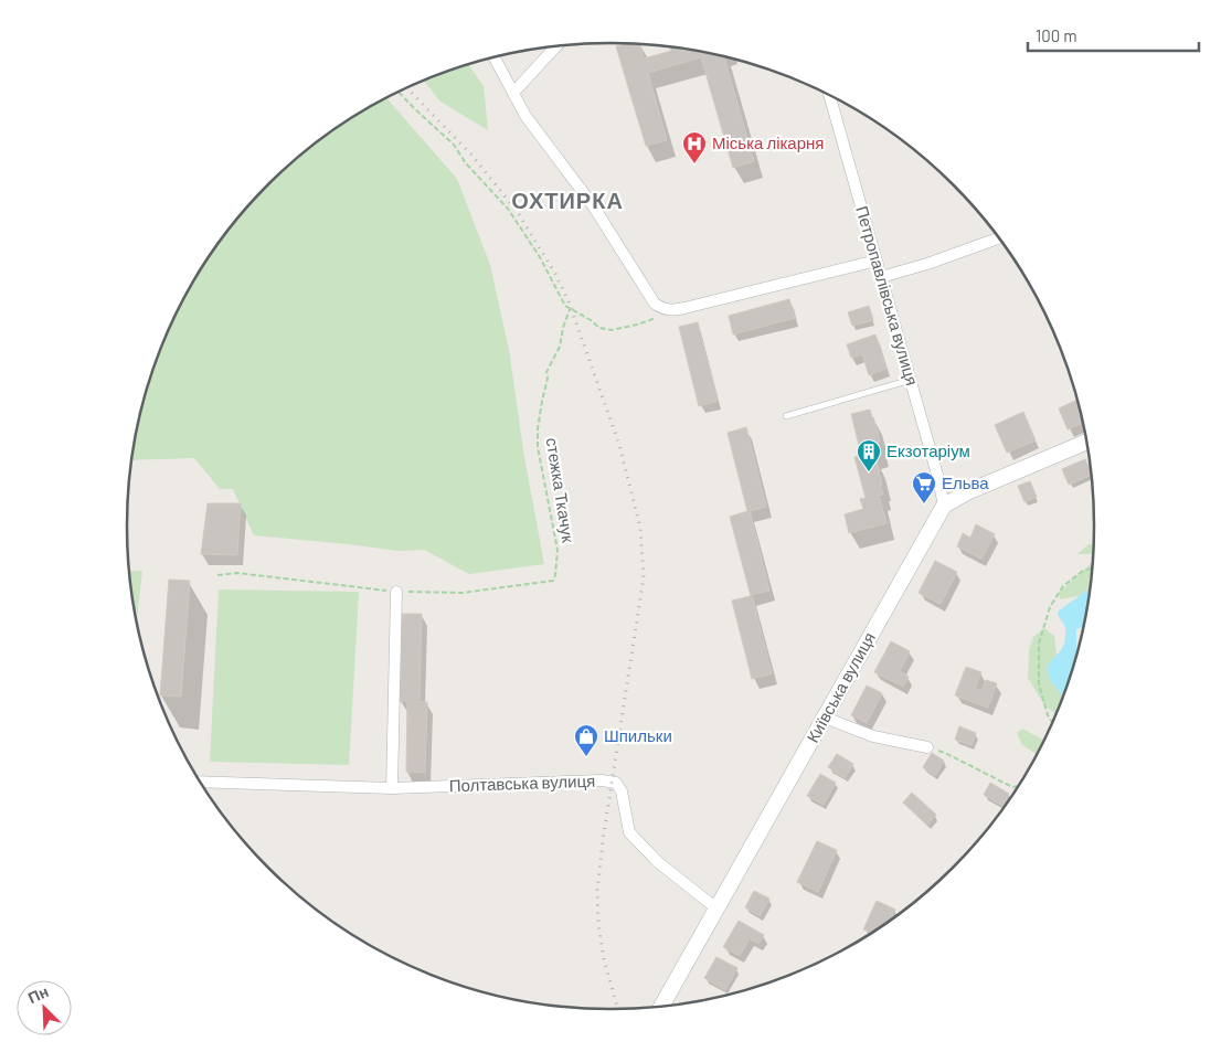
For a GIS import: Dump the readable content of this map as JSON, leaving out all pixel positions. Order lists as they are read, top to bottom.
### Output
{
  "streets": {
    "main road": ["Київська вулиця"],
    "street": ["Петропавлівська вулиця", "Полтавська вулиця"],
    "path": ["стежка Ткачук"]
  },
  "crossings": [
    ["Петропавлівська вулиця", "Київська вулиця"],
    ["Київська вулиця", "Полтавська вулиця"]
  ],
  "districts": ["ОХТИРКА"],
  "places": {
    "hospital": ["Міська лікарня"],
    "building": ["Екзотаріум"],
    "supermarket": ["Ельва"],
    "shop": ["Шпильки"]
  },
  "scale_bar": "100 m",
  "north": "top left"
}
